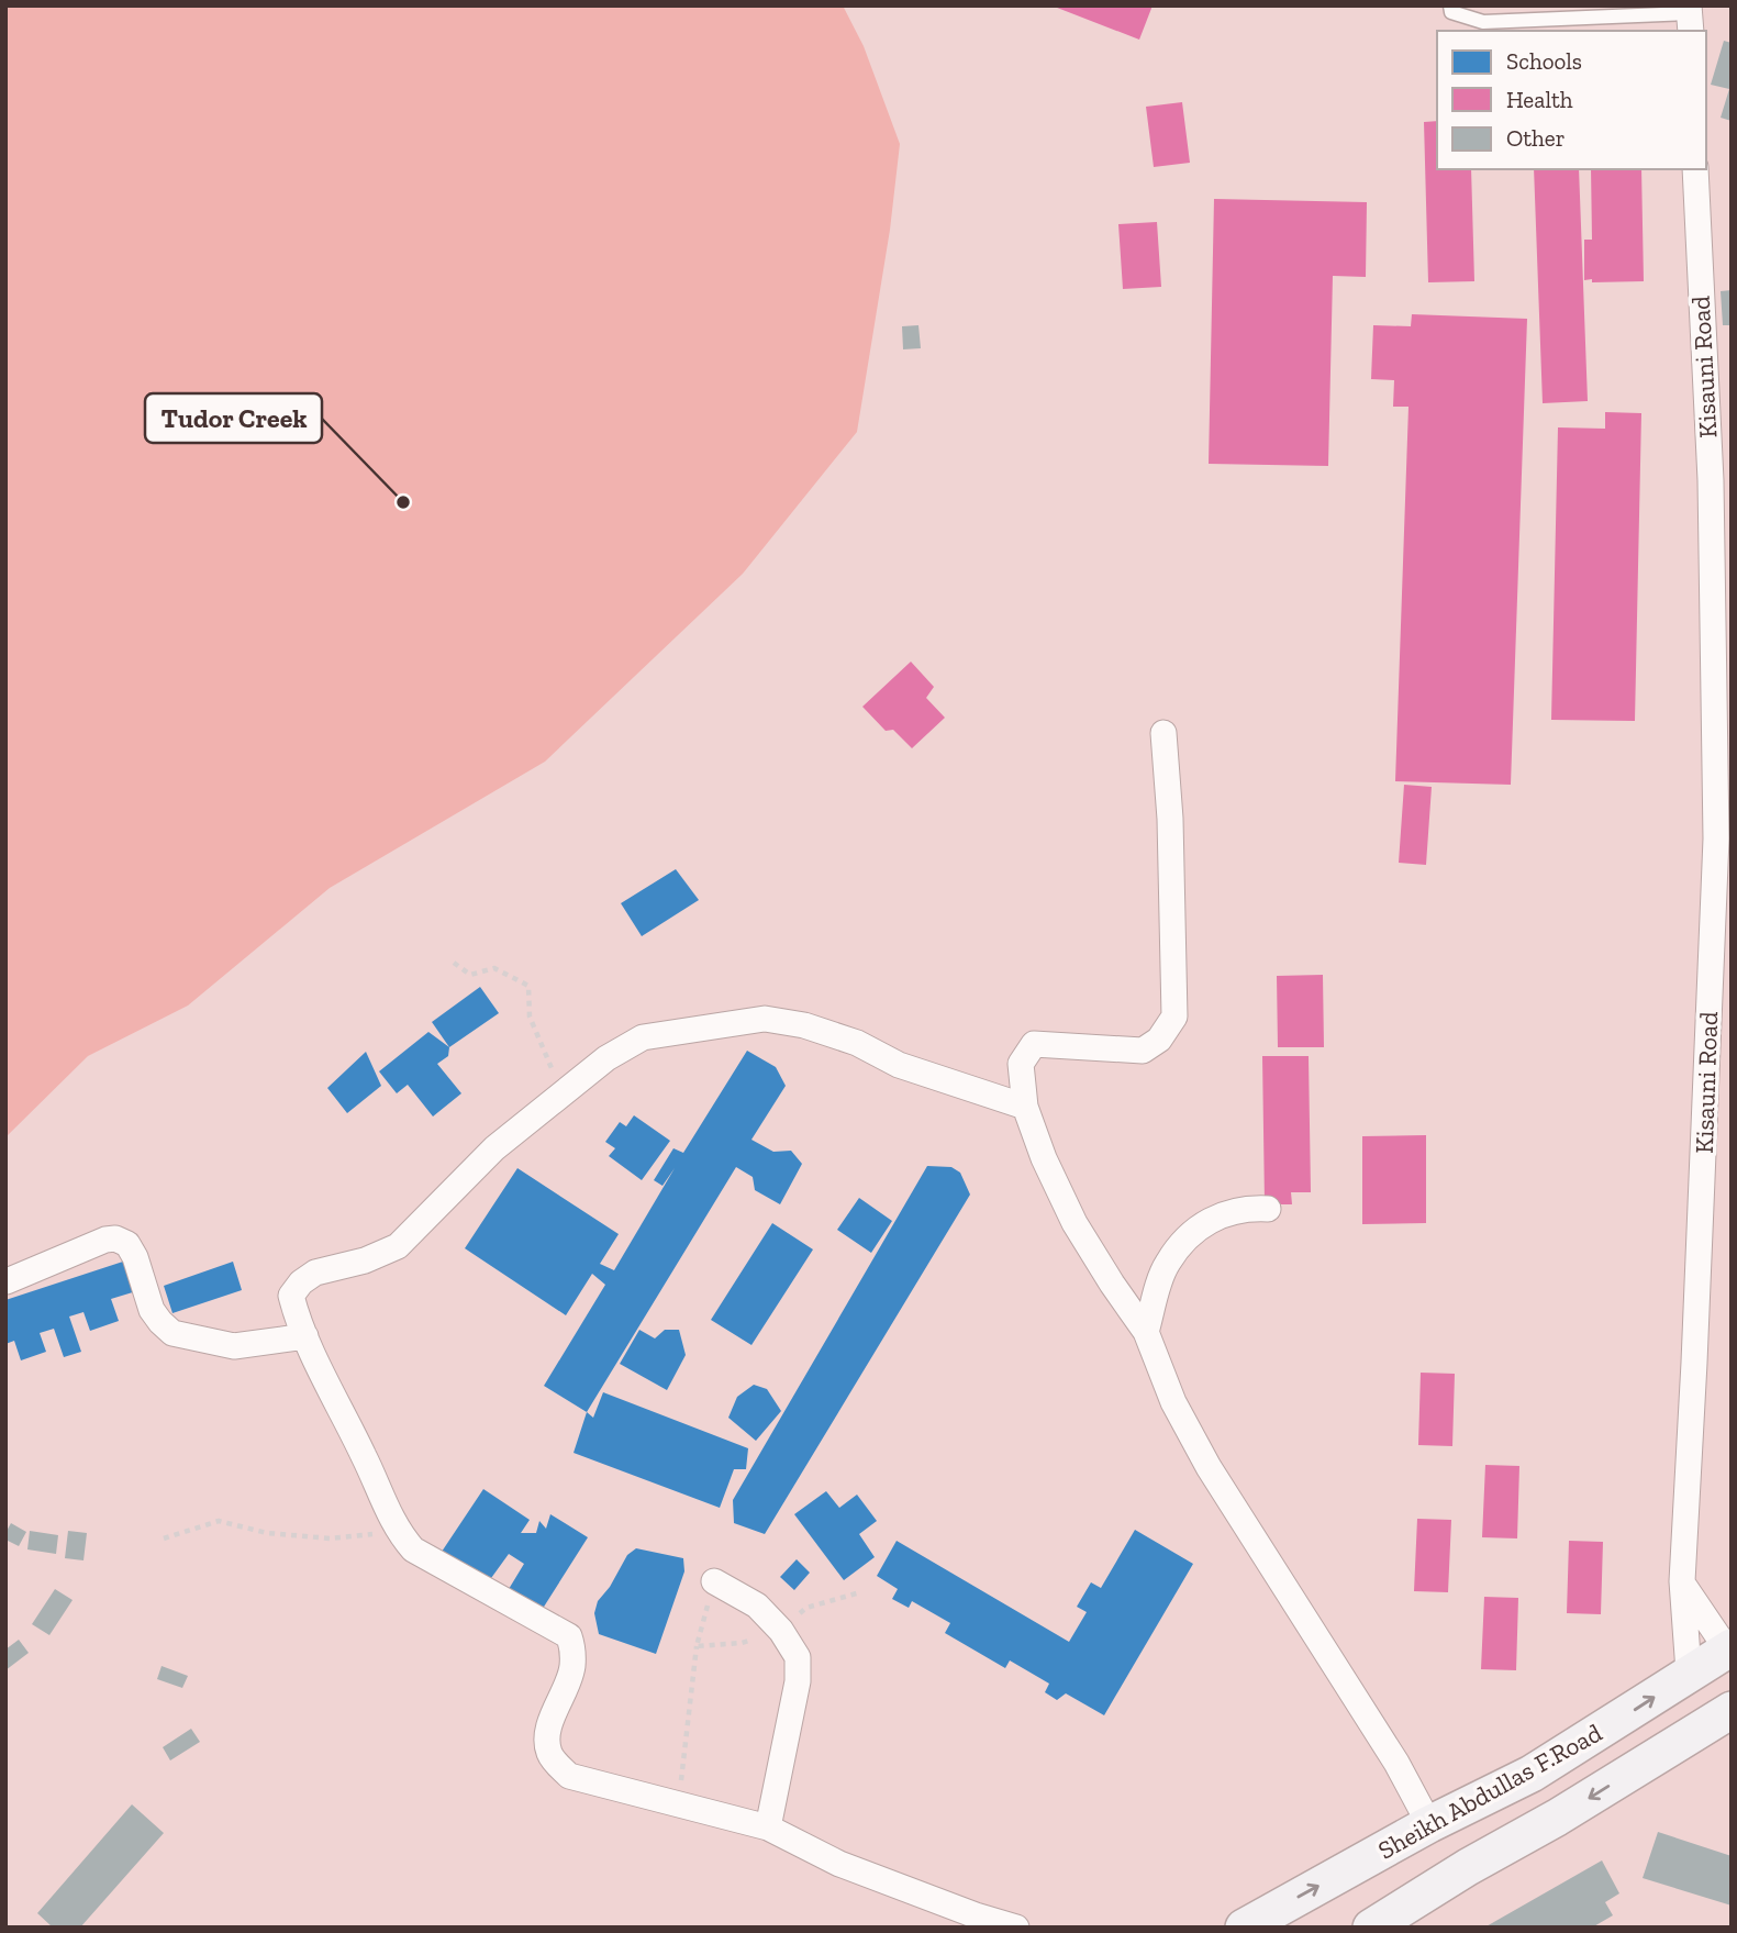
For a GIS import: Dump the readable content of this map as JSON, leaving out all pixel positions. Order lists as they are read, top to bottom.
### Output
{
  "streets": {
    "main road": ["Sheikh Abdullas F.Road"],
    "street": ["Kisauni Road"]
  },
  "crossings": [
    ["Kisauni Road", "Sheikh Abdullas F.Road"]
  ],
  "places": ["Tudor Creek"],
  "legend": ["Schools", "Health", "Other"]
}
